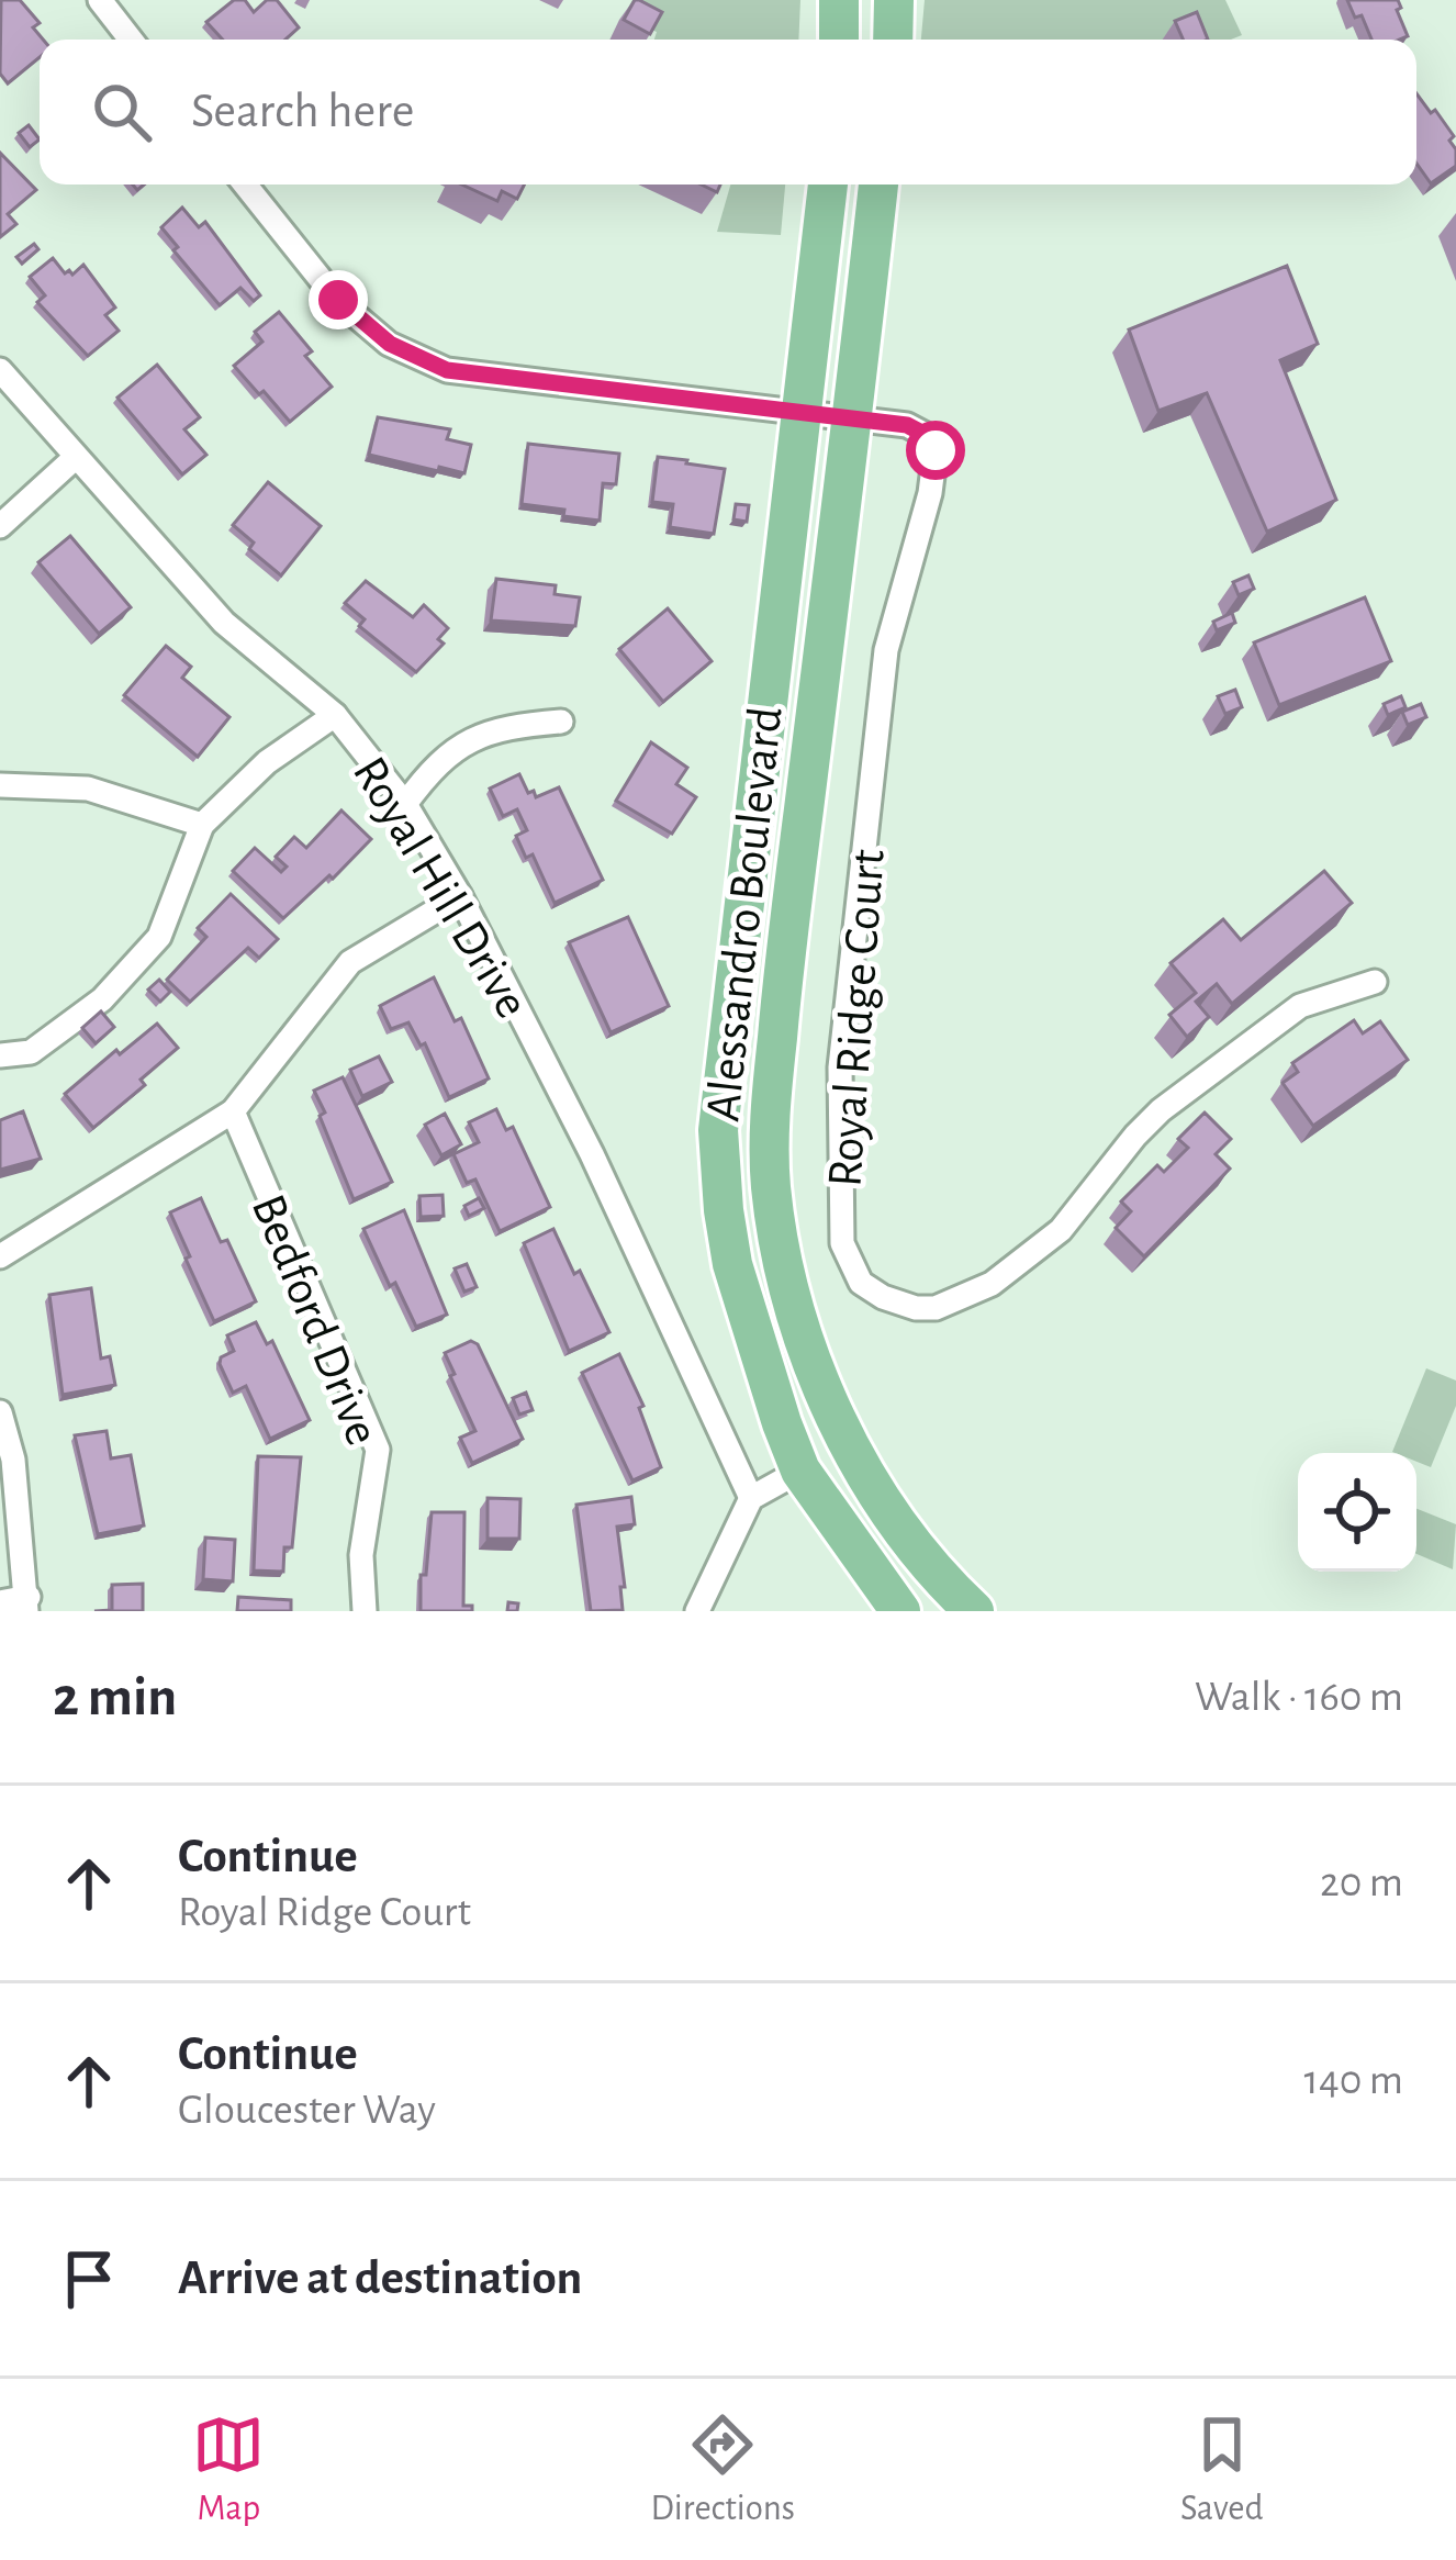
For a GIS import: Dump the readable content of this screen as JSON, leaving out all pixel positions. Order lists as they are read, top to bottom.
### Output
{
  "streets": {
    "main road": ["Alessandro Boulevard"],
    "street": ["Royal Hill Drive", "Royal Ridge Court", "Bedford Drive"]
  },
  "crossings": [
    ["Alessandro Boulevard", "Royal Ridge Court"]
  ],
  "page": {
    "search": "Search here",
    "heading": ["2 min", "Walk · 160 m"],
    "list": [
      ["Continue", "Royal Ridge Court", "20 m"],
      ["Continue", "Gloucester Way", "140 m"],
      "Arrive at destination"
    ],
    "nav": ["Map", "Directions", "Saved"]
  }
}
